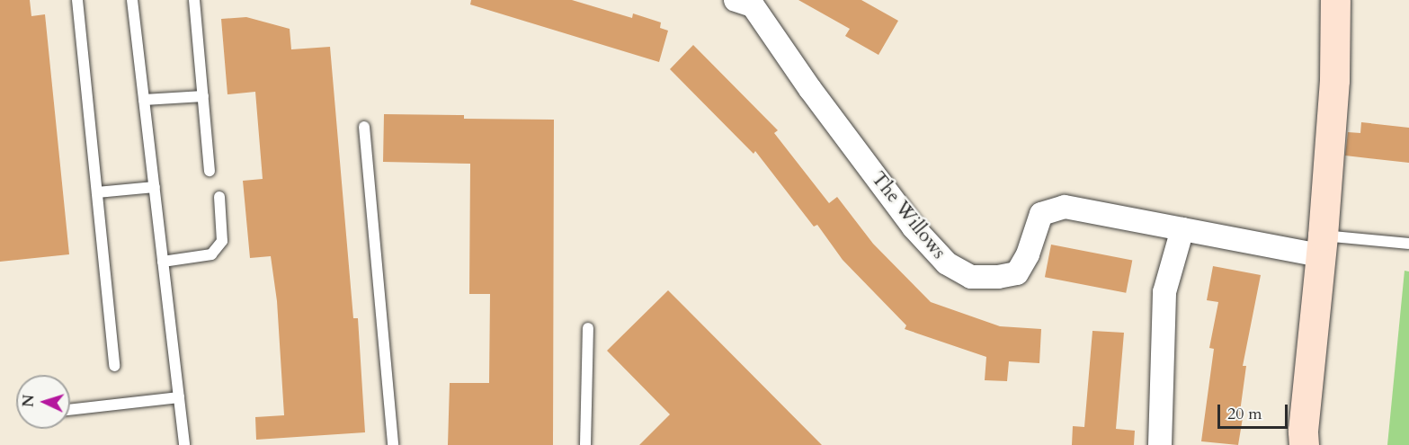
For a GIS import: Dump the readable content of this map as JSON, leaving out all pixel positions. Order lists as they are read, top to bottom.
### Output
{
  "streets": {
    "street": ["The Willows"]
  },
  "scale_bar": "20 m",
  "north": "left"
}
